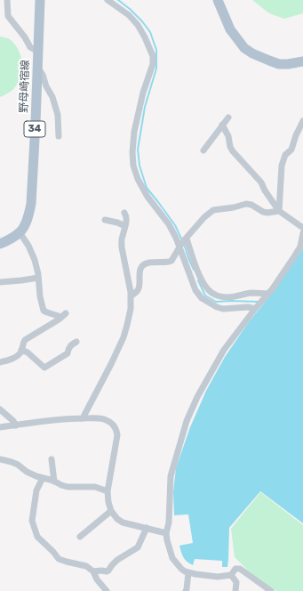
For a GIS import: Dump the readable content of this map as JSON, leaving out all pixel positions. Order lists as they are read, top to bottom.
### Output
{
  "streets": {
    "main road": ["野母崎宿線", "34"]
  }
}
